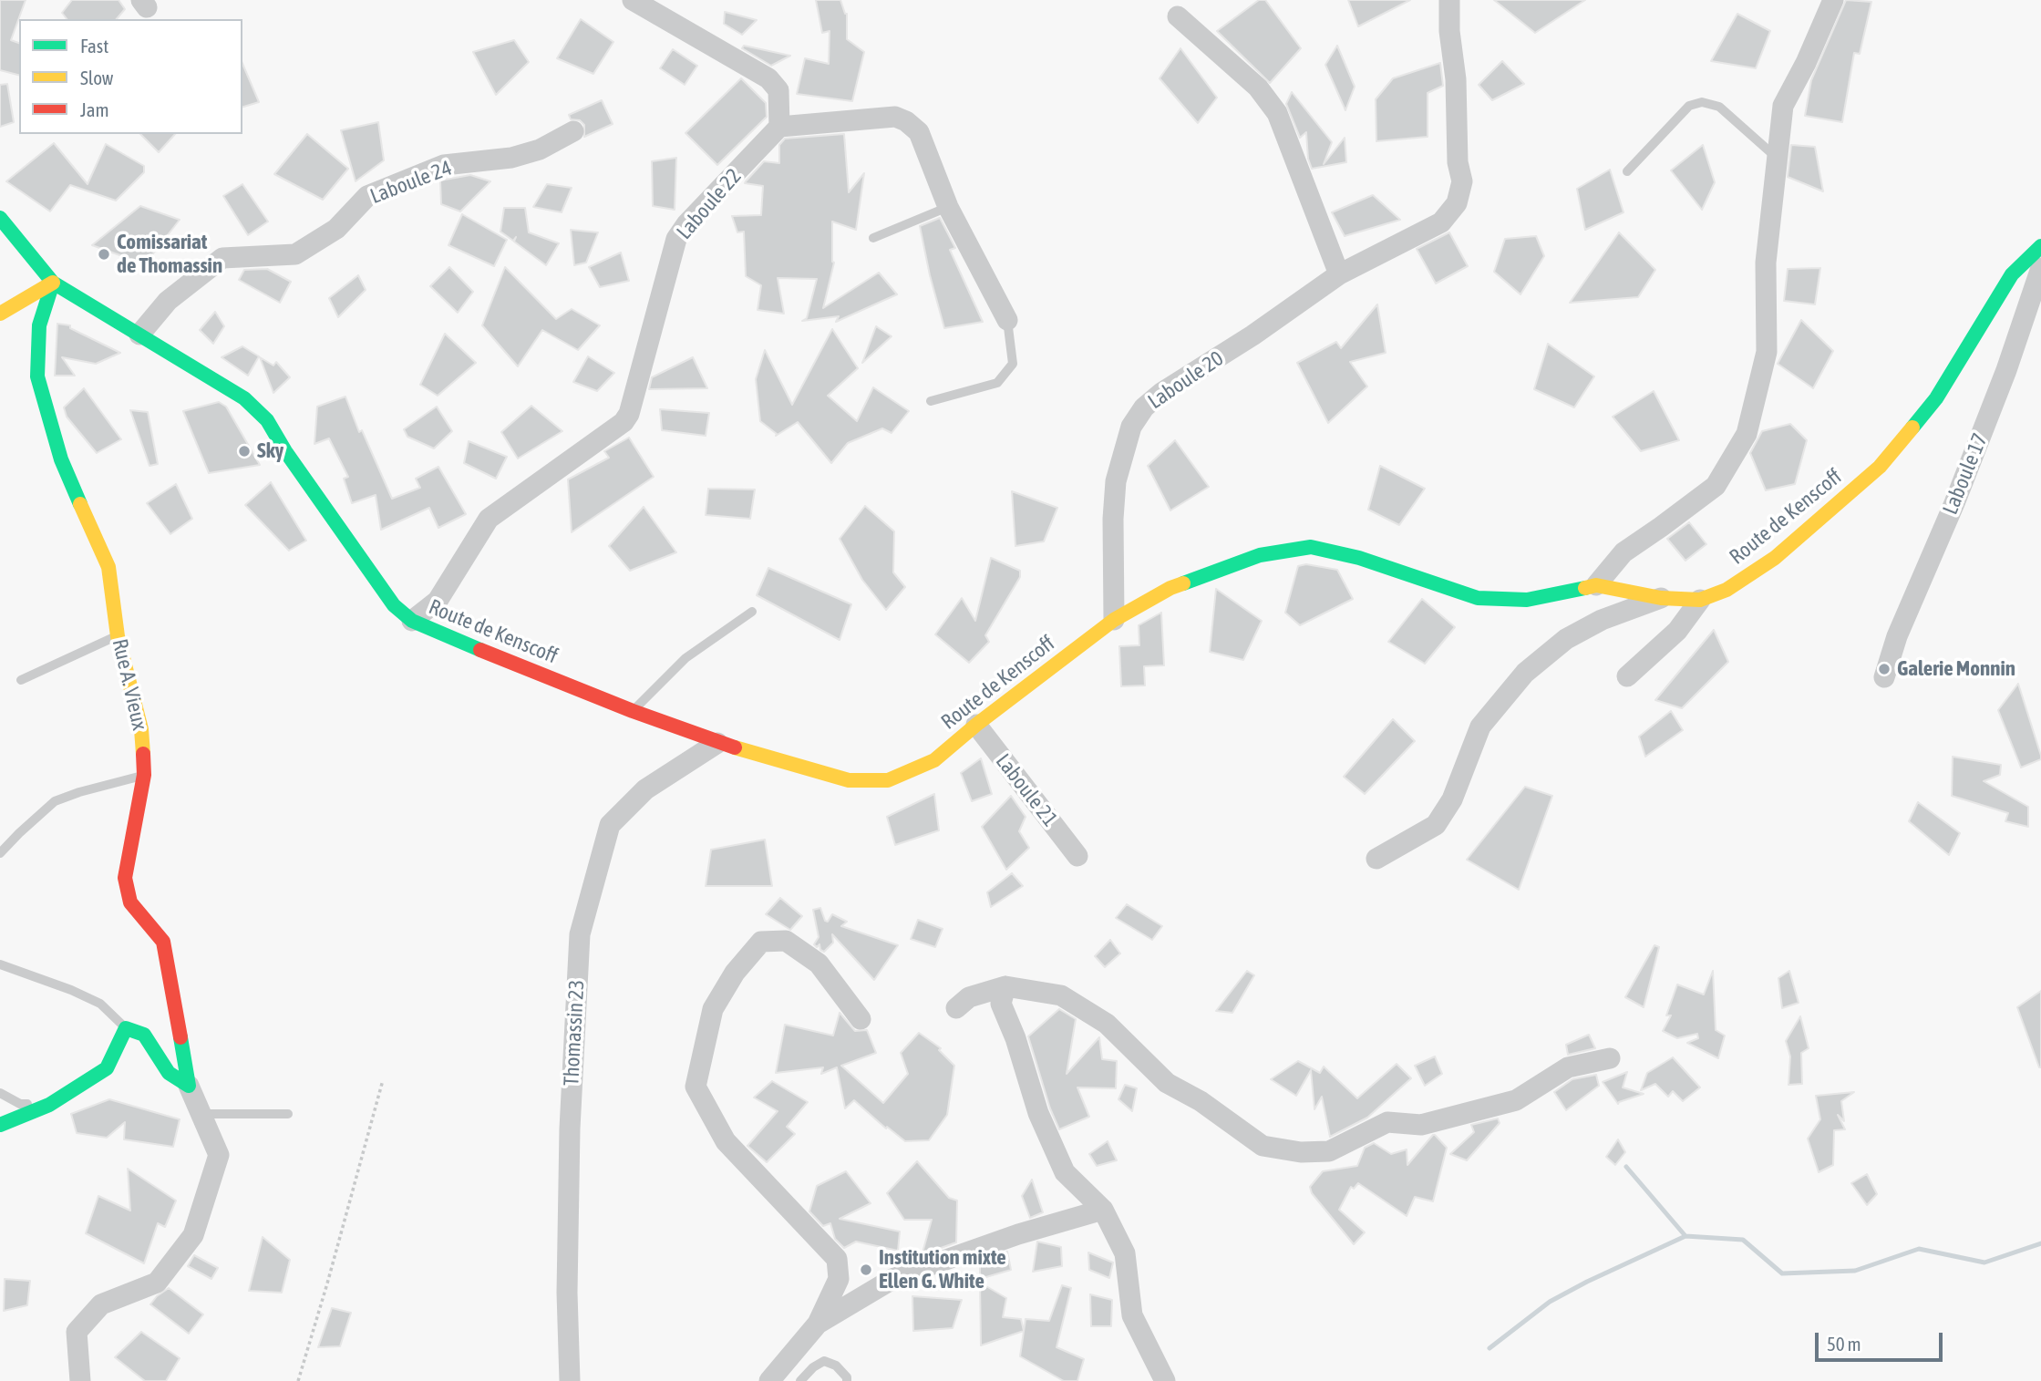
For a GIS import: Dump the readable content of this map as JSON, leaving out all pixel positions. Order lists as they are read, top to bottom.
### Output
{
  "streets": {
    "main road": ["Route de Kenscoff", "Rue A. Vieux"],
    "street": [
      "Laboule 24",
      "Laboule 22",
      "Laboule 20",
      "Laboule 17",
      "Laboule 21",
      "Thomassin 23"
    ]
  },
  "crossings": [
    ["Laboule 24", "Route de Kenscoff"],
    ["Laboule 22", "Route de Kenscoff"],
    ["Laboule 20", "Route de Kenscoff"],
    ["Route de Kenscoff", "Rue A. Vieux"],
    ["Route de Kenscoff", "Laboule 21"],
    ["Route de Kenscoff", "Thomassin 23"]
  ],
  "places": [
    "Comissariat de Thomassin",
    "Sky",
    "Galerie Monnin",
    "Institution mixte Ellen G. White"
  ],
  "legend": ["Fast", "Slow", "Jam"],
  "scale_bar": "50 m"
}
